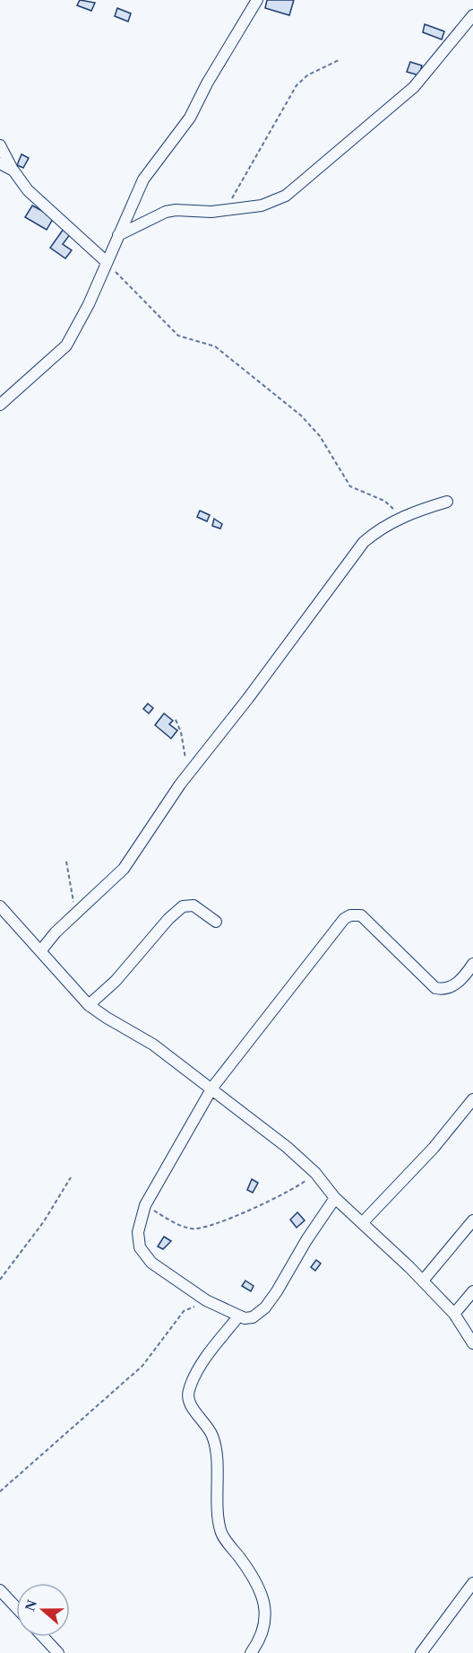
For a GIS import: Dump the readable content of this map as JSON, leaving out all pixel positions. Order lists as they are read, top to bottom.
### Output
{
  "north": "left"
}
